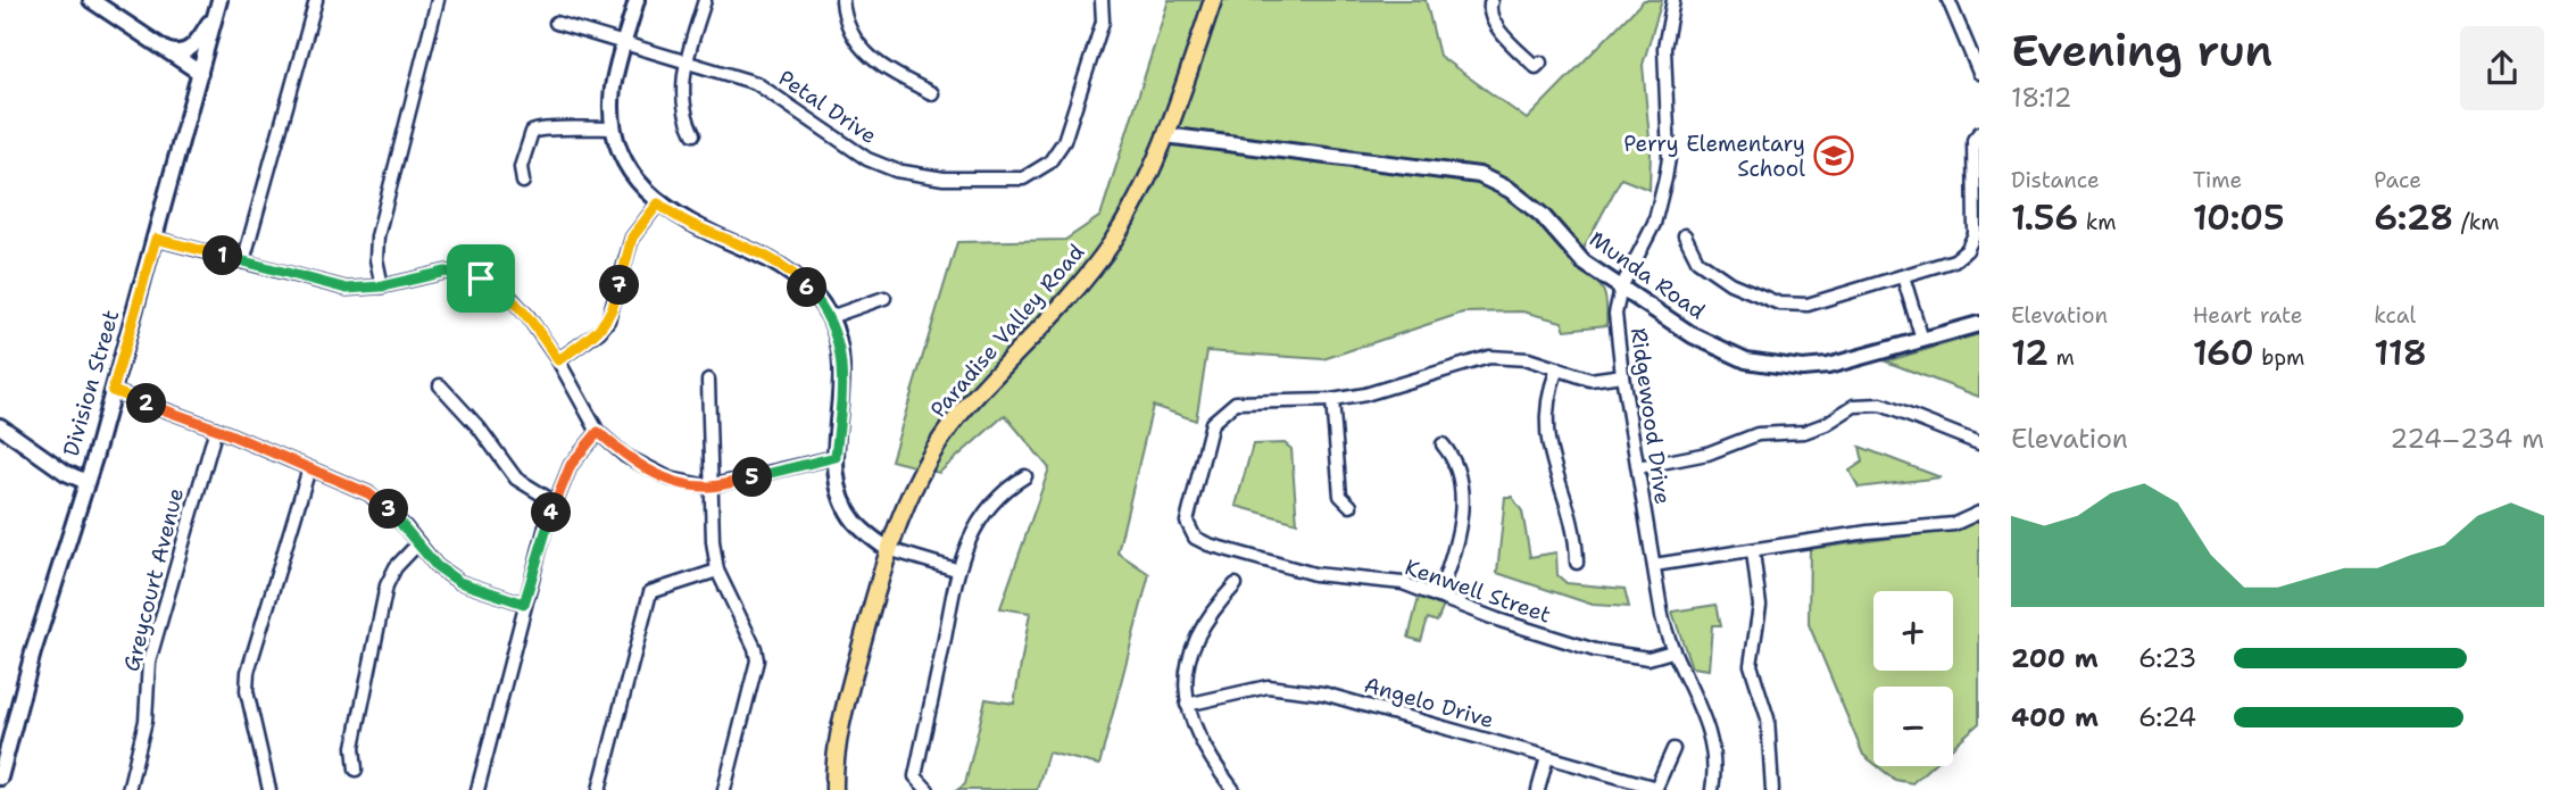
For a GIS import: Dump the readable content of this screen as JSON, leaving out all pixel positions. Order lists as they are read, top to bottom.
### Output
{
  "streets": {
    "main road": ["Munda Road", "Paradise Valley Road", "Division Street"],
    "street": [
      "Petal Drive",
      "Ridgewood Drive",
      "Greycourt Avenue",
      "Kenwell Street",
      "Angelo Drive"
    ]
  },
  "crossings": [
    ["Munda Road", "Paradise Valley Road"],
    ["Munda Road", "Ridgewood Drive"],
    ["Ridgewood Drive", "Kenwell Street"]
  ],
  "places": {
    "school or university": ["Perry Elementary School"]
  },
  "page": {
    "heading": ["Evening run", "18:12"],
    "stats": [
      ["Distance", "1.56 km"],
      ["Time", "10:05"],
      ["Pace", "6:28 /km"],
      ["Elevation", "12 m"],
      ["Heart rate", "160 bpm"],
      ["kcal", "118"]
    ],
    "pins": [
      "1",
      "7",
      "6",
      "2",
      "5",
      "3",
      "4"
    ],
    "chart": ["Elevation", "224–234 m"],
    "map_buttons": ["+", "−"],
    "list": [
      {
        "name": "200 m",
        "note": "6:23"
      },
      {
        "name": "400 m",
        "note": "6:24"
      }
    ]
  }
}
